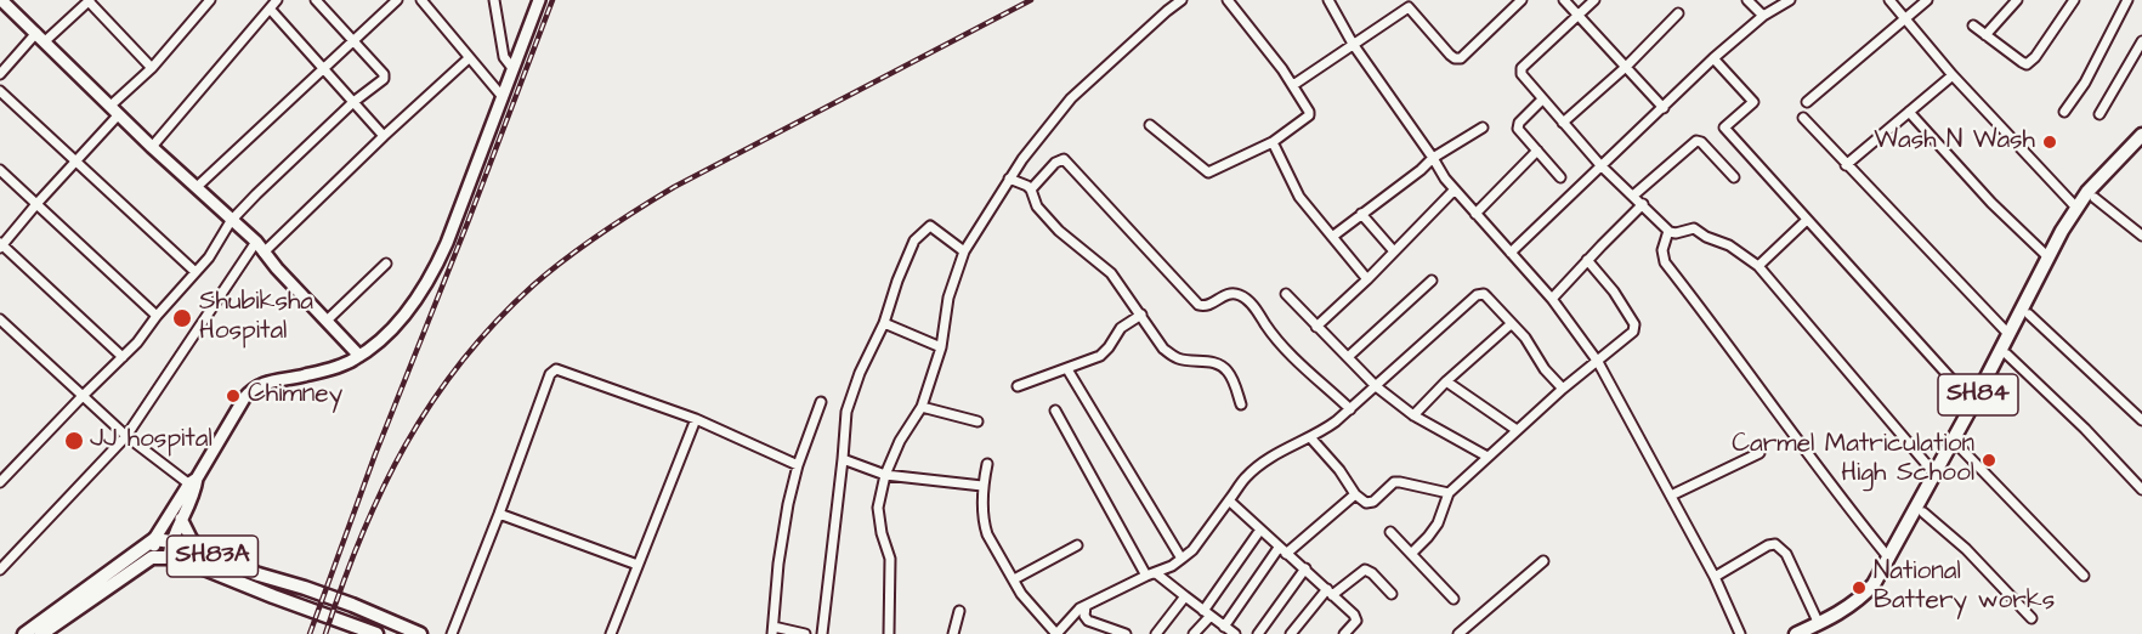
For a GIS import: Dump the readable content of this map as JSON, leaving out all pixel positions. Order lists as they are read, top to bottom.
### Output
{
  "streets": {
    "main road": ["SH84", "SH83A"]
  },
  "places": [
    "Wash N Wash",
    "Shubiksha Hospital",
    "Chimney",
    "JJ hospital",
    "Carmel Matriculation High School",
    "National Battery works"
  ]
}
